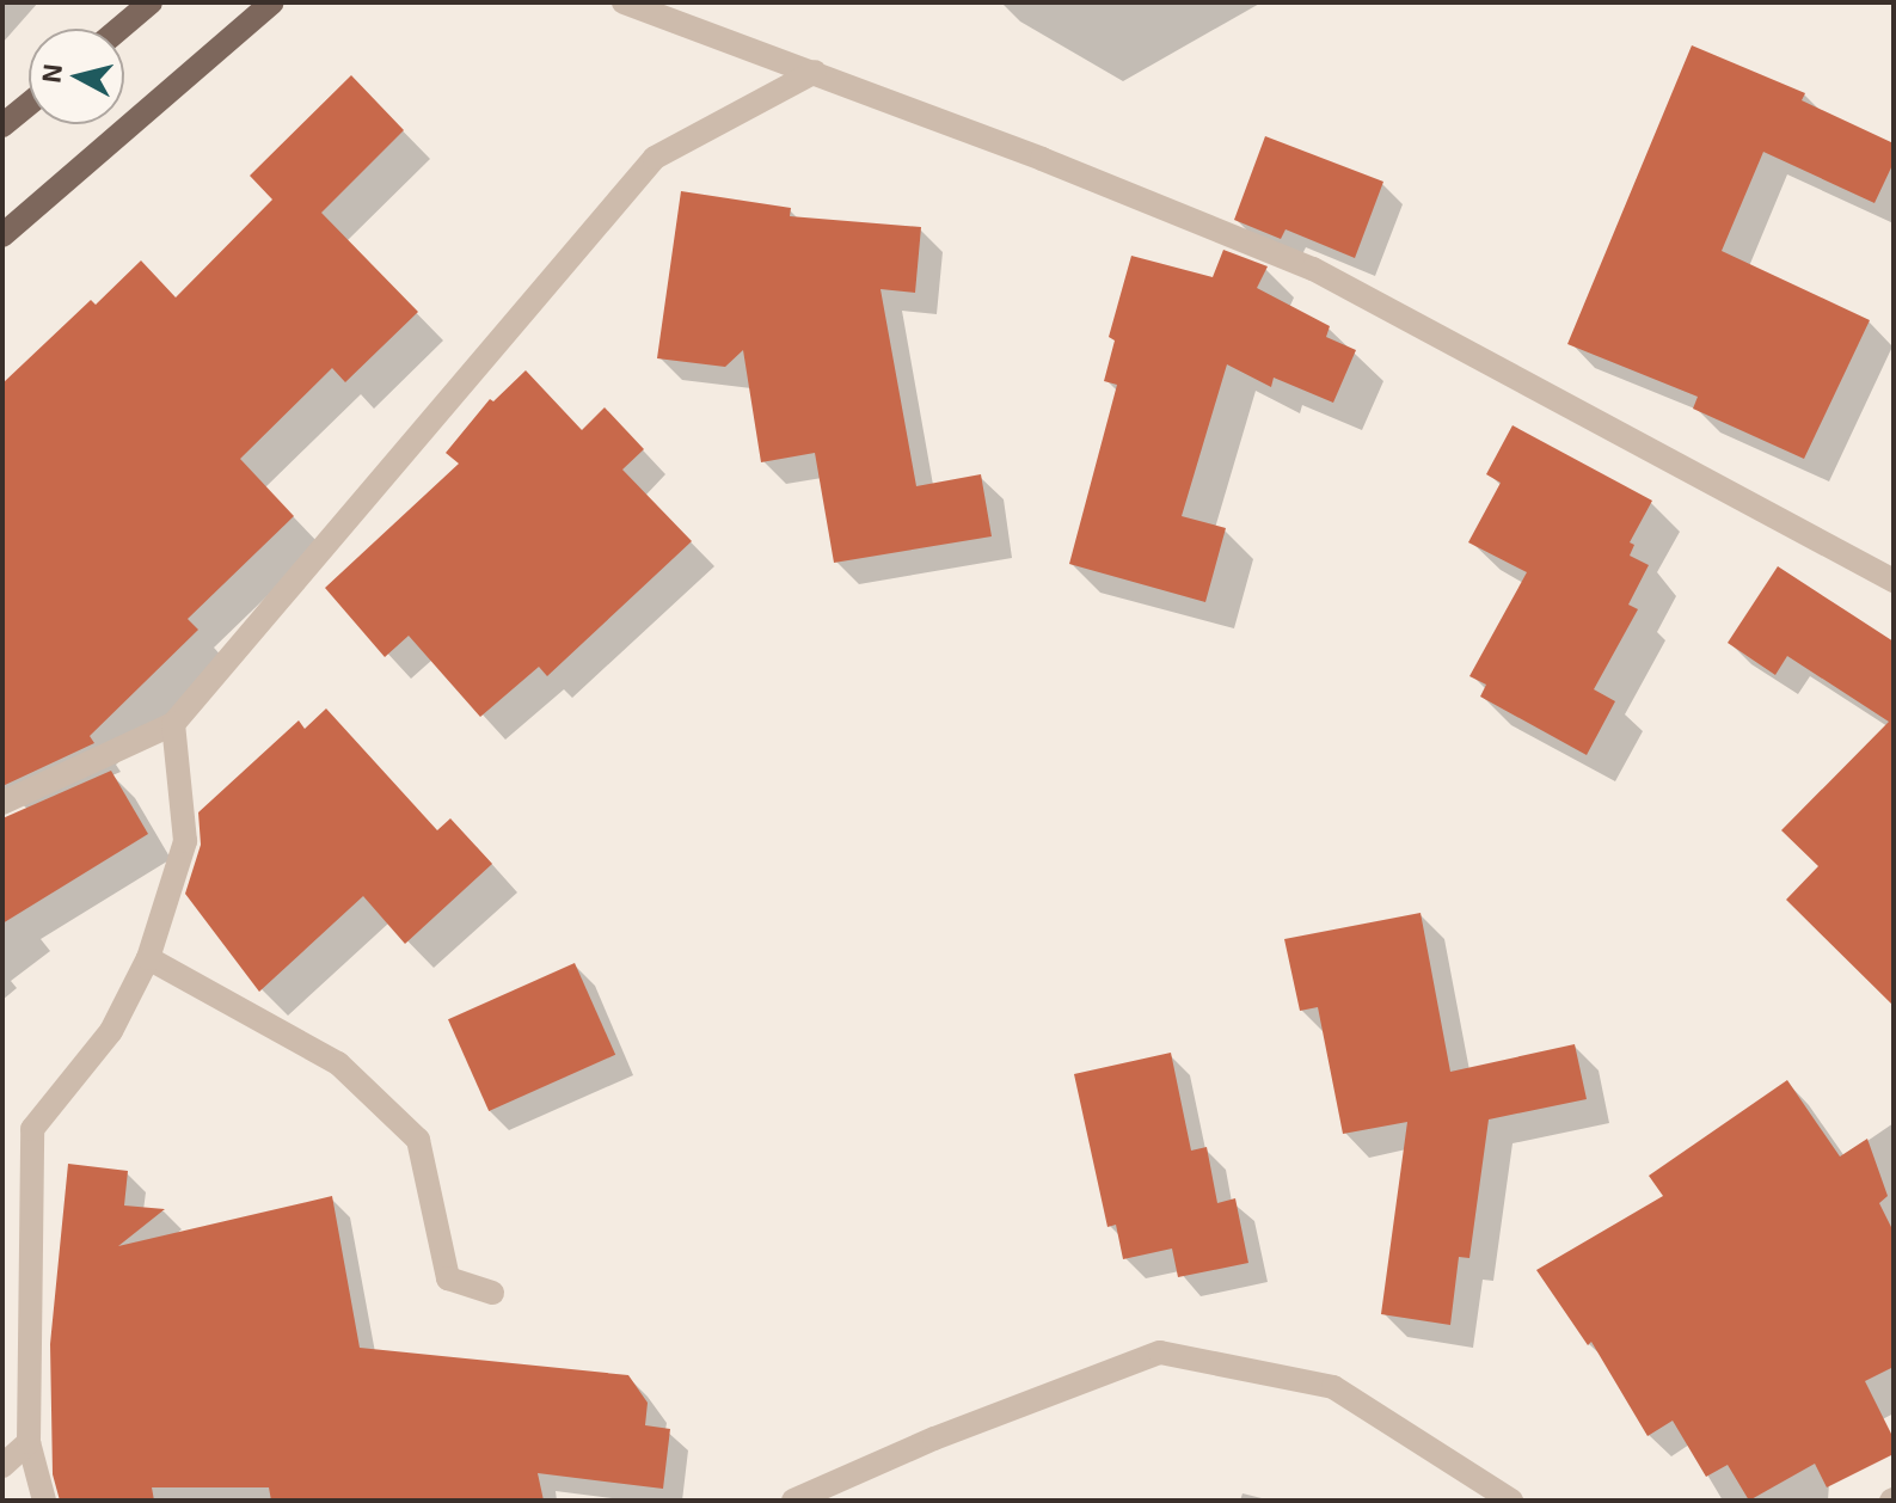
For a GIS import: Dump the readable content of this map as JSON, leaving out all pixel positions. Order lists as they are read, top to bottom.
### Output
{
  "north": "left"
}
